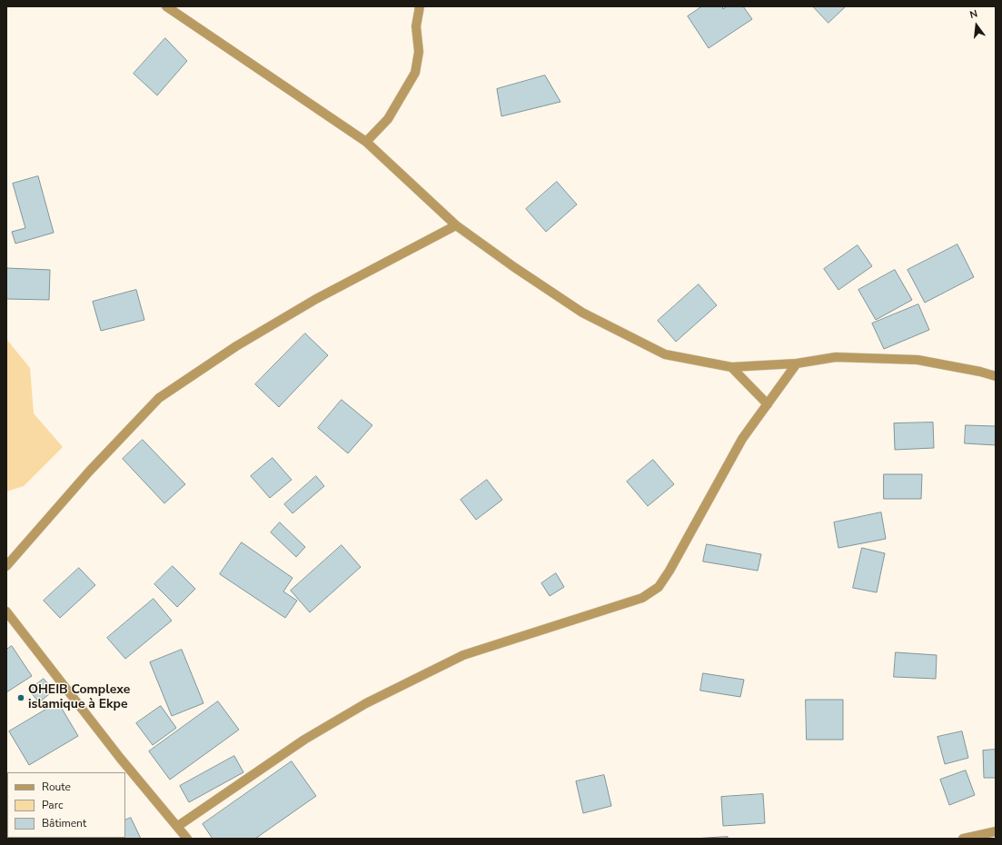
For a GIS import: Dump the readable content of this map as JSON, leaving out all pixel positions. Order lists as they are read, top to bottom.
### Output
{
  "places": ["OHEIB Complexe islamique à Ekpe"],
  "legend": ["Route", "Parc", "Bâtiment"],
  "north": "top"
}
